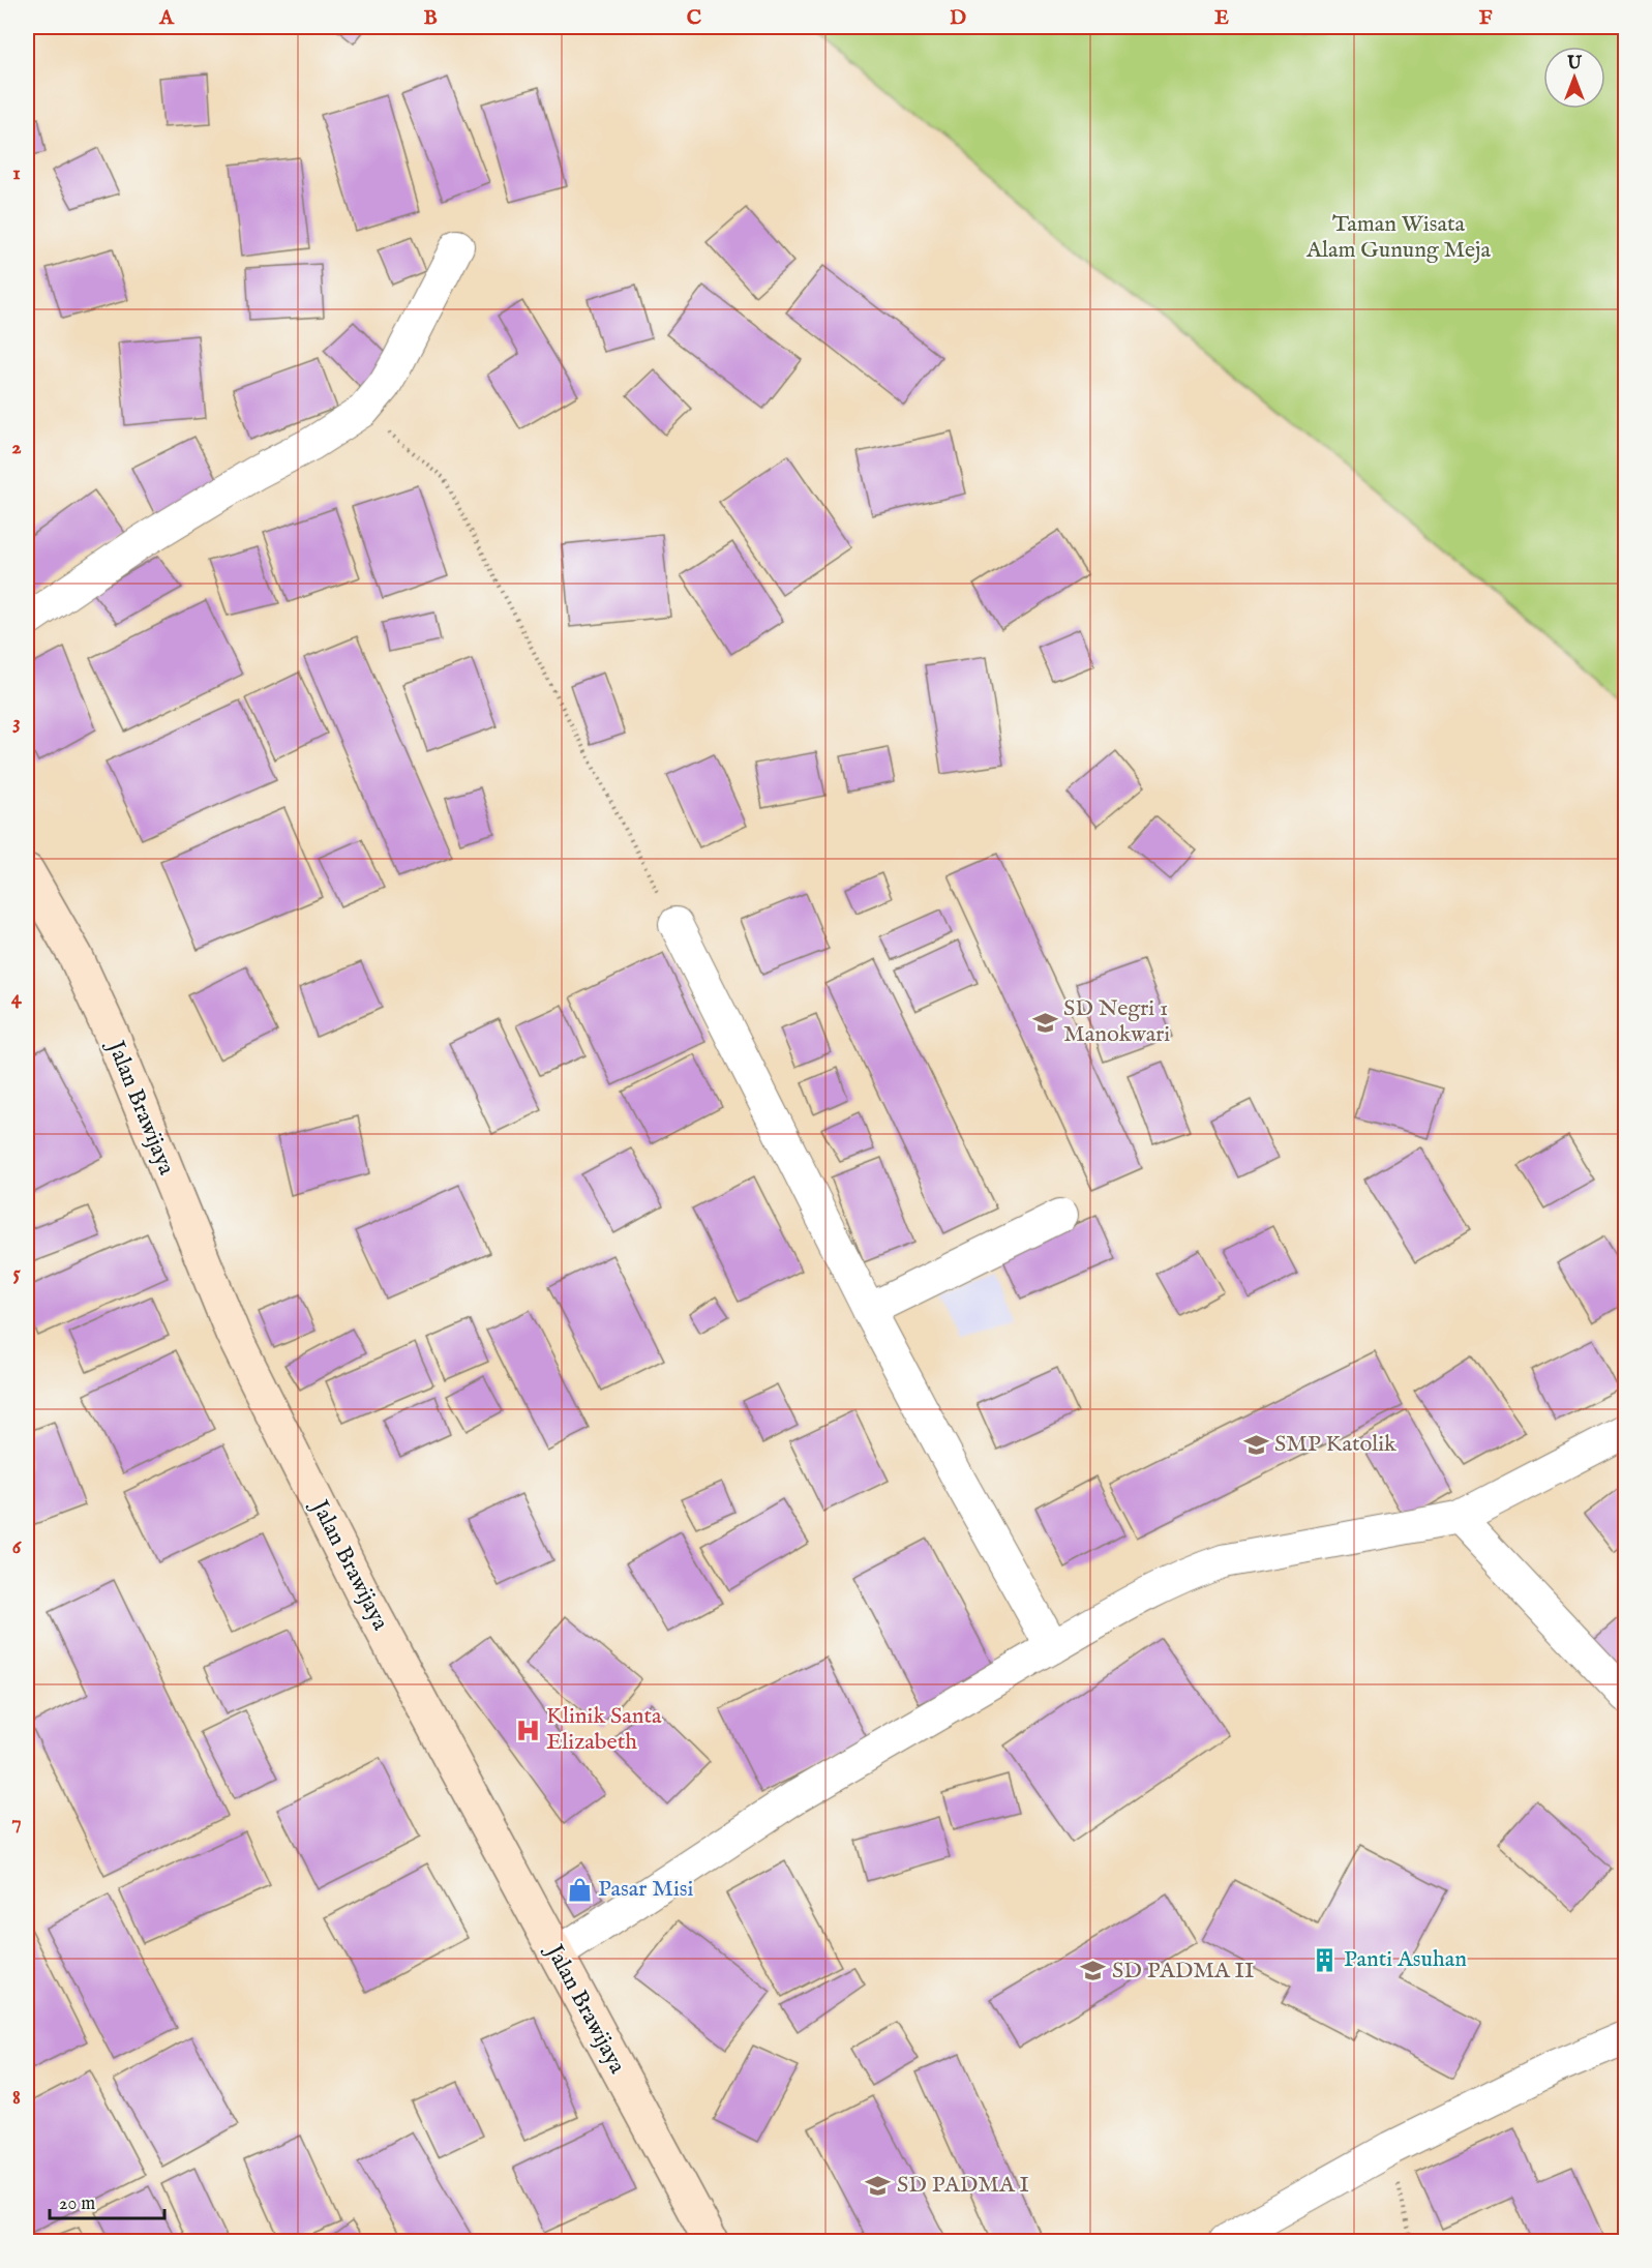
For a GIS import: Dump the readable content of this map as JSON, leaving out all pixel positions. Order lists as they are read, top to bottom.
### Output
{
  "streets": {
    "street": ["Jalan Brawijaya"]
  },
  "parks": ["Taman Wisata Alam Gunung Meja"],
  "places": {
    "school or university": [
      "SD Negri 1 Manokwari",
      "SMP Katolik",
      "SD PADMA II",
      "SD PADMA I"
    ],
    "hospital": ["Klinik Santa Elizabeth"],
    "shop": ["Pasar Misi"],
    "building": ["Panti Asuhan"]
  },
  "scale_bar": "20 m",
  "north": "top",
  "grid": {
    "columns": [
      "A",
      "B",
      "C",
      "D",
      "E",
      "F"
    ],
    "rows": [
      "1",
      "2",
      "3",
      "4",
      "5",
      "6",
      "7",
      "8"
    ]
  }
}
